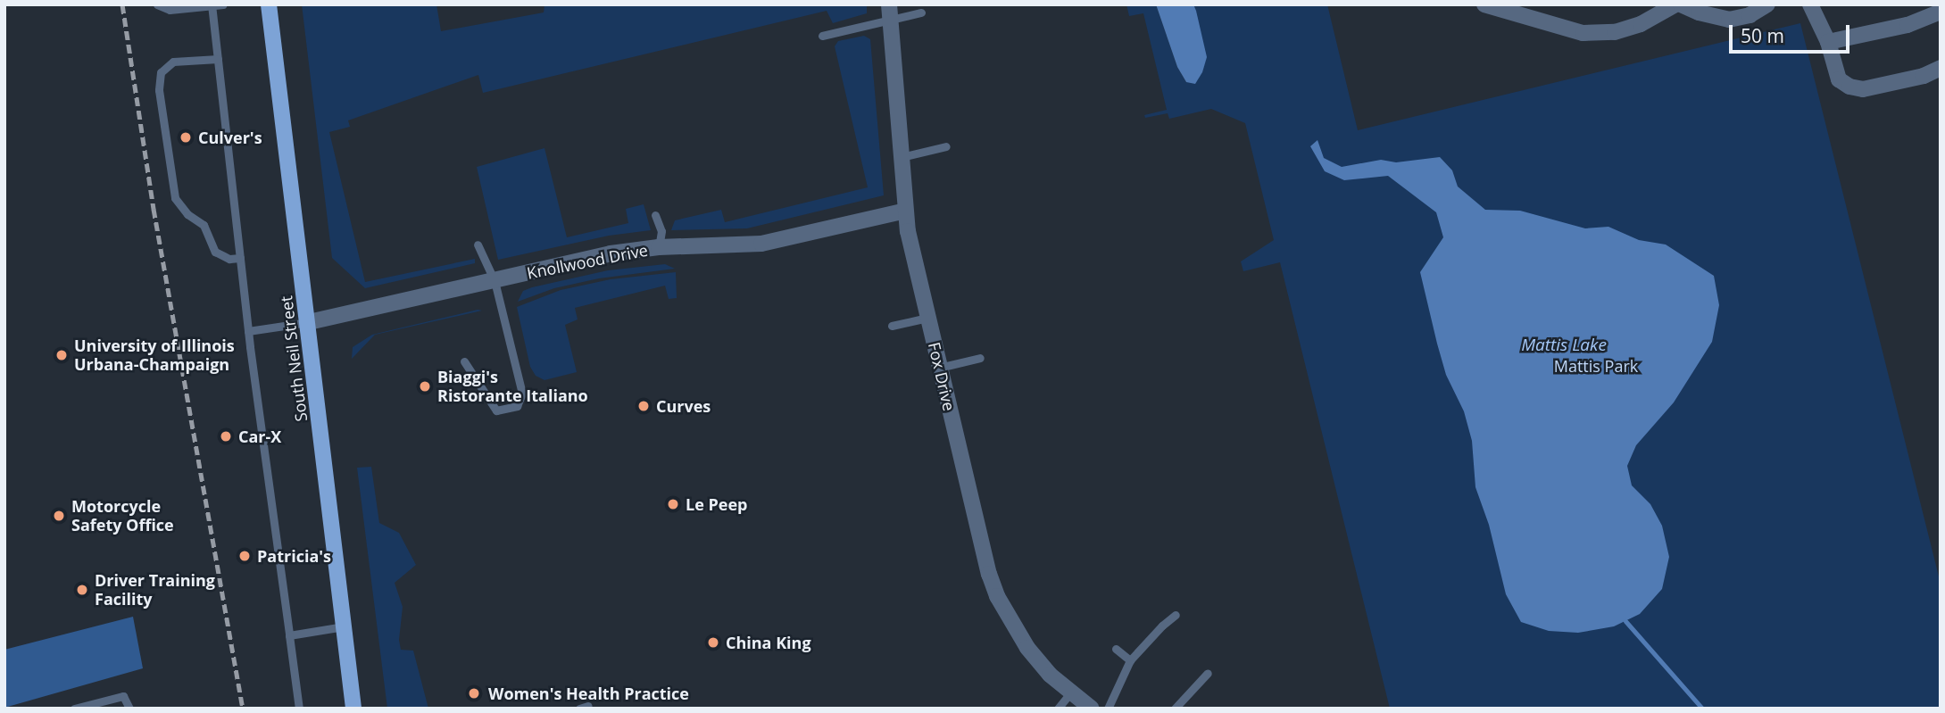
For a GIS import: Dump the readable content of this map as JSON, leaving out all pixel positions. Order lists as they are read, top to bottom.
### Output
{
  "streets": {
    "main road": ["South Neil Street"],
    "street": ["Knollwood Drive", "Fox Drive"]
  },
  "crossings": [
    ["Knollwood Drive", "South Neil Street"],
    ["Knollwood Drive", "Fox Drive"]
  ],
  "water": ["Mattis Lake"],
  "parks": ["Mattis Park"],
  "places": [
    "Culver's",
    "University of Illinois Urbana-Champaign",
    "Biaggi's Ristorante Italiano",
    "Curves",
    "Car-X",
    "Le Peep",
    "Motorcycle Safety Office",
    "Patricia's",
    "Driver Training Facility",
    "China King",
    "Women's Health Practice"
  ],
  "scale_bar": "50 m"
}
